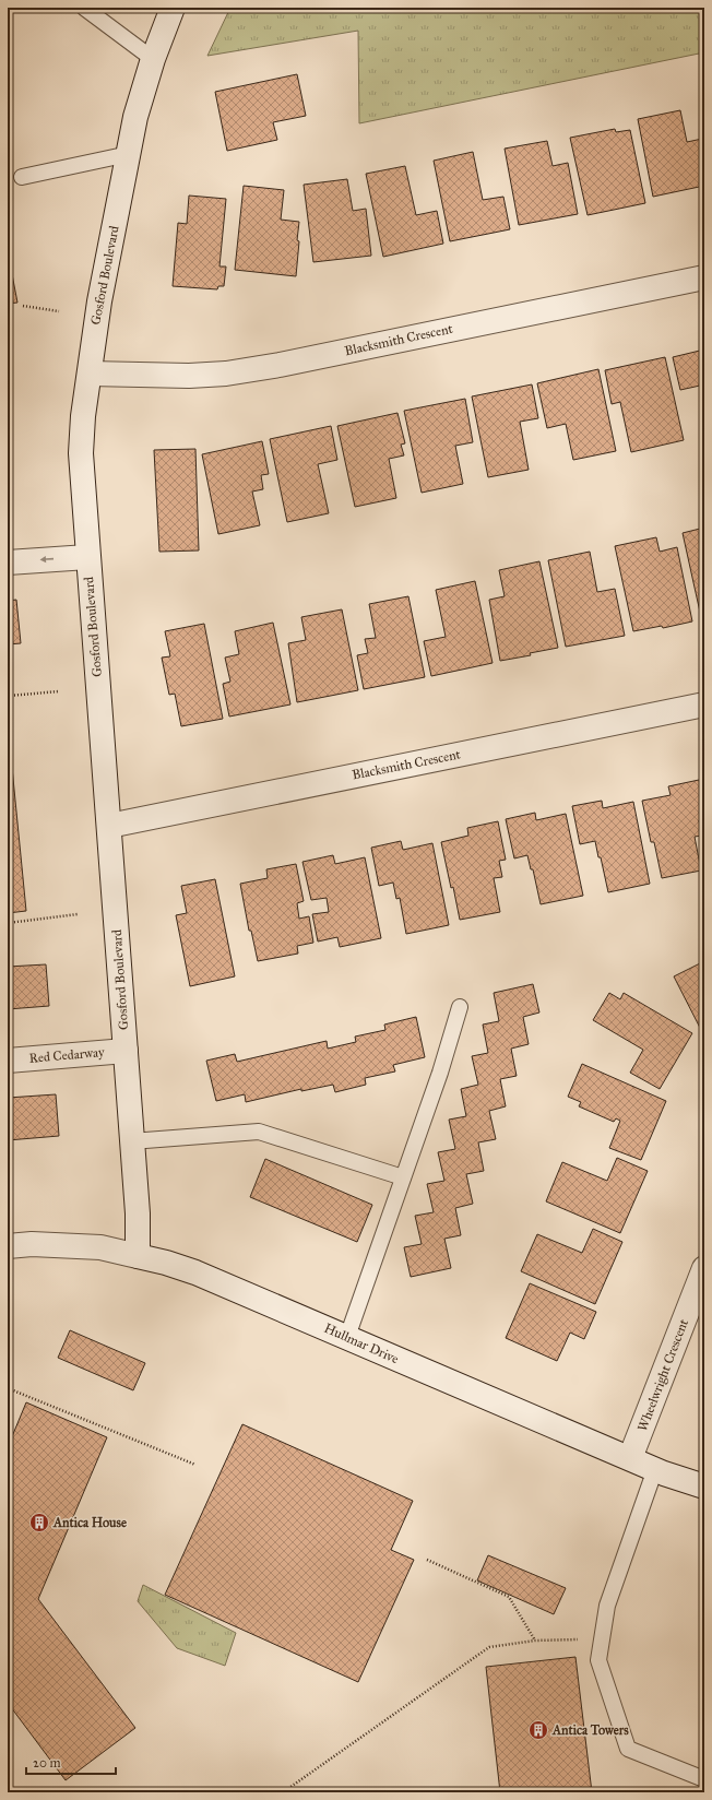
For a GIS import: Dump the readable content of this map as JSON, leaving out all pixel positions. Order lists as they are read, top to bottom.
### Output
{
  "streets": {
    "street": [
      "Gosford Boulevard",
      "Blacksmith Crescent",
      "Red Cedarway",
      "Hullmar Drive",
      "Wheelwright Crescent"
    ]
  },
  "crossings": [
    ["Gosford Boulevard", "Blacksmith Crescent"],
    ["Gosford Boulevard", "Red Cedarway"],
    ["Gosford Boulevard", "Hullmar Drive"],
    ["Hullmar Drive", "Wheelwright Crescent"]
  ],
  "places": {
    "building": ["Antica House", "Antica Towers"]
  },
  "scale_bar": "20 m"
}
